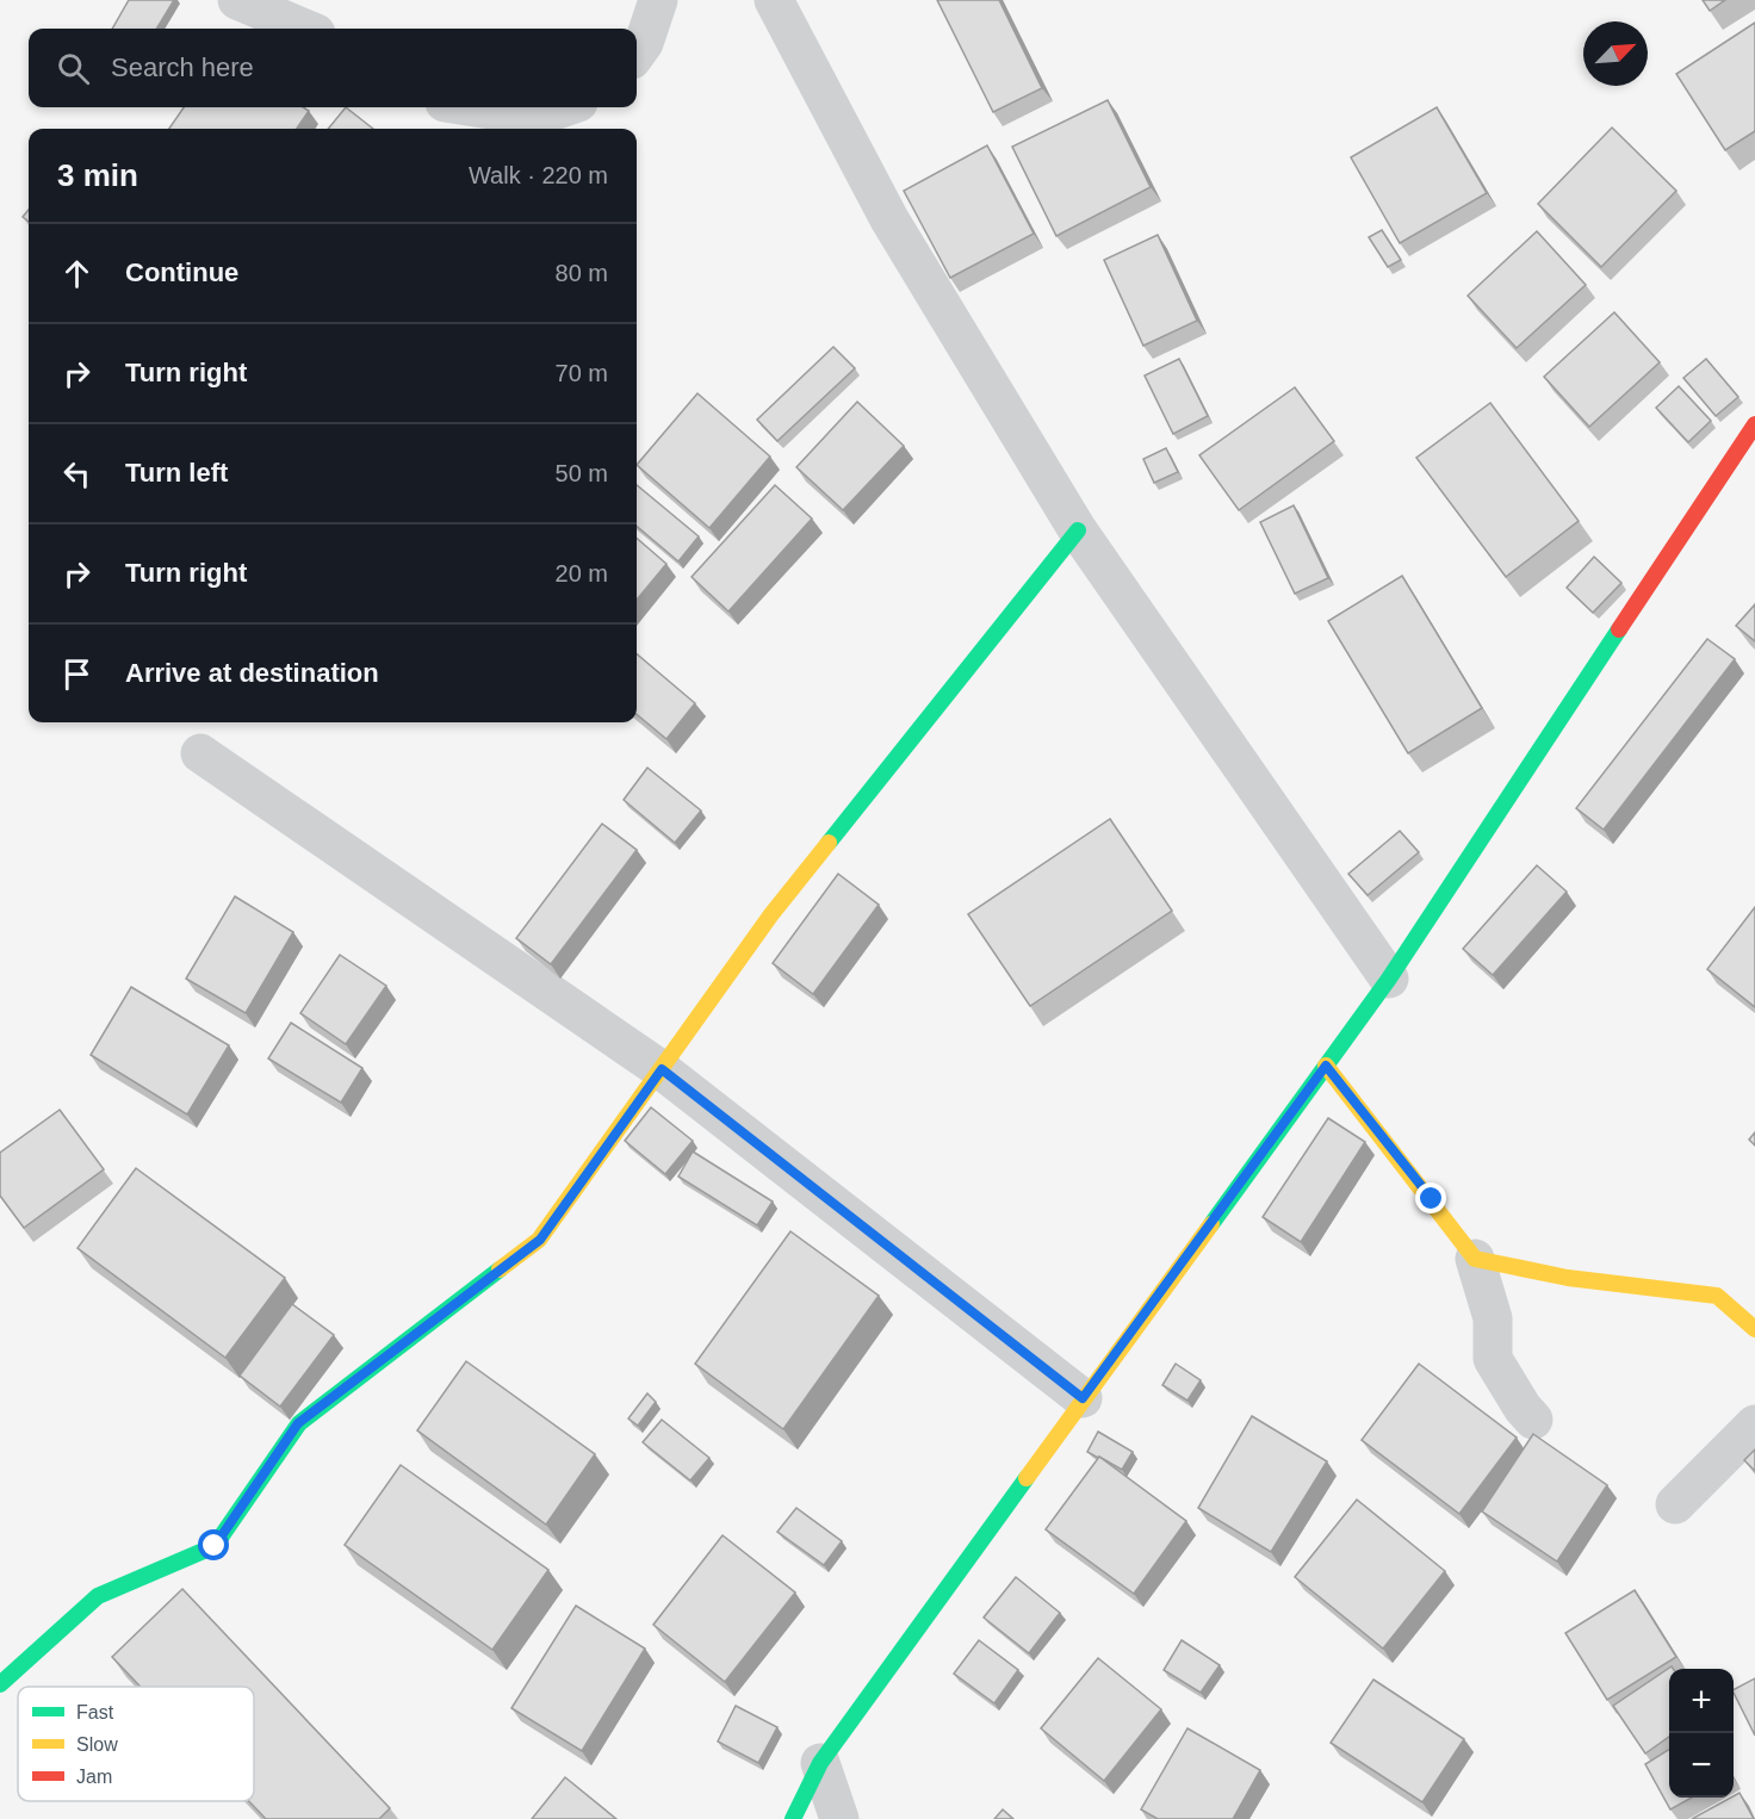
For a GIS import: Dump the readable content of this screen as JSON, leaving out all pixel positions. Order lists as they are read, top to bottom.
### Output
{
  "legend": ["Fast", "Slow", "Jam"],
  "north": "top right",
  "page": {
    "search": "Search here",
    "heading": ["3 min", "Walk · 220 m"],
    "list": [
      ["Continue", "80 m"],
      ["Turn right", "70 m"],
      ["Turn left", "50 m"],
      ["Turn right", "20 m"],
      "Arrive at destination"
    ],
    "map_buttons": ["+", "−"]
  }
}
